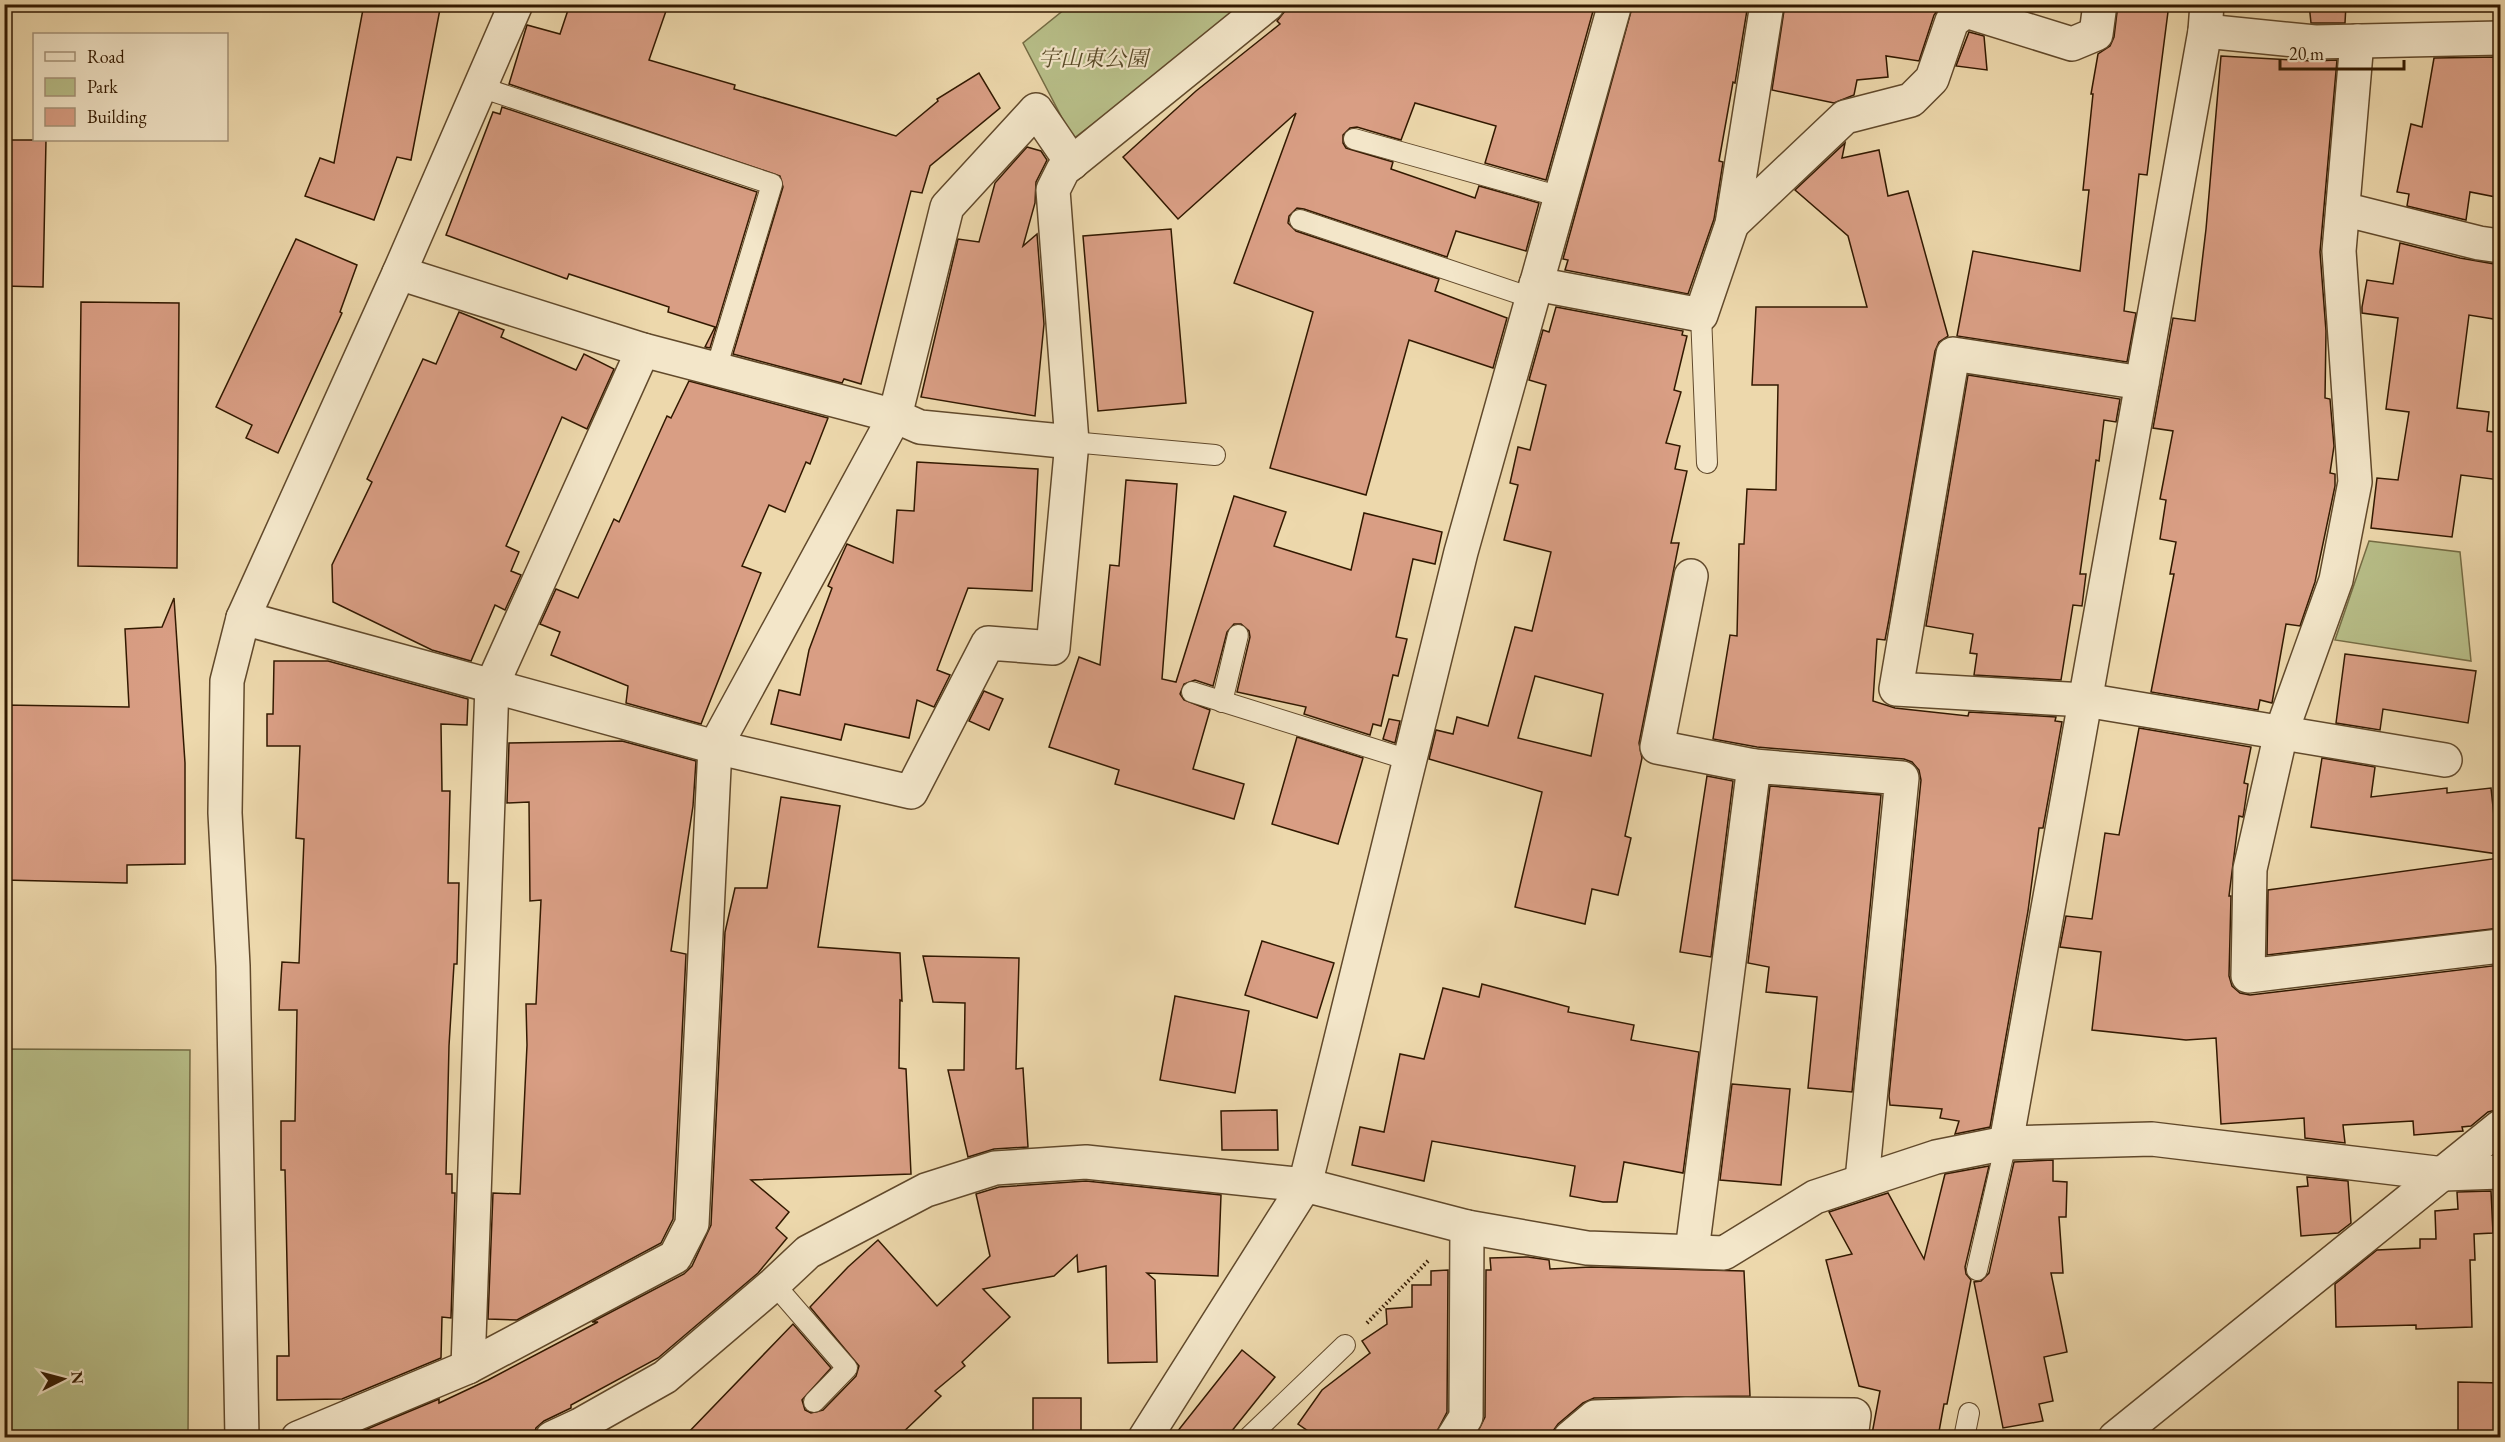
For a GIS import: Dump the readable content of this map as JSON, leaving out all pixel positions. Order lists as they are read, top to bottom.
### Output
{
  "parks": ["宇山東公園"],
  "legend": ["Road", "Park", "Building"],
  "scale_bar": "20 m",
  "north": "right"
}
